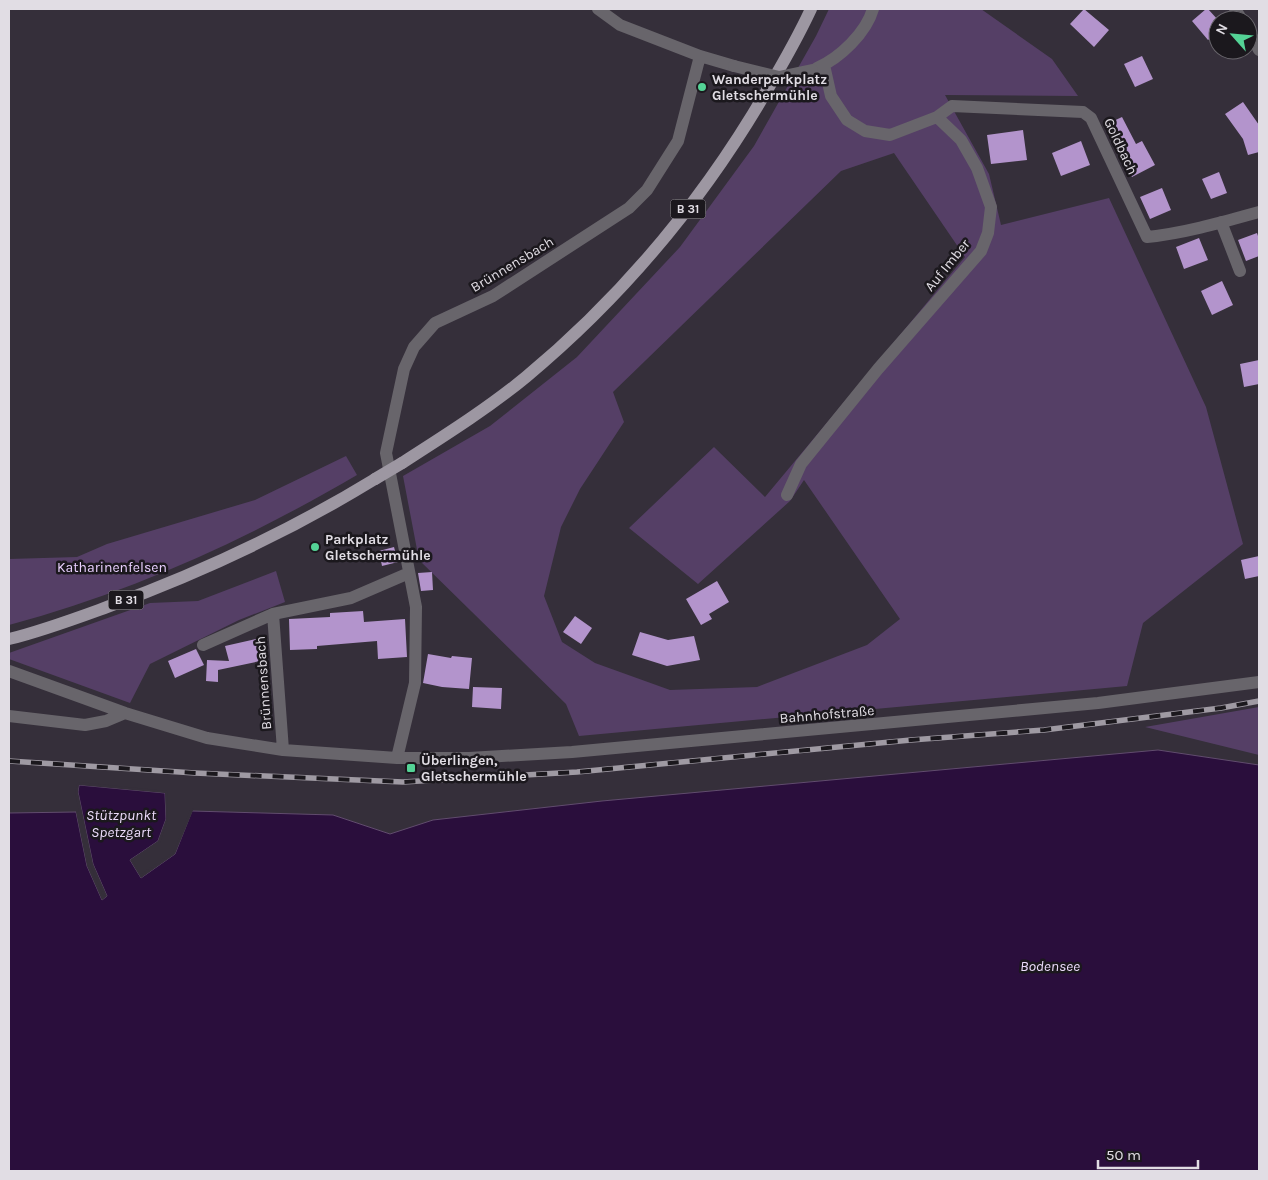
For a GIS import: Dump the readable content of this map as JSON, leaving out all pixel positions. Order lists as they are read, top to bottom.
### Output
{
  "streets": {
    "main road": ["B 31"],
    "street": [
      "Goldbach",
      "Brünnensbach",
      "Auf Imber",
      "Bahnhofstraße"
    ]
  },
  "crossings": [
    ["Goldbach", "Auf Imber"],
    ["Brünnensbach", "Bahnhofstraße"]
  ],
  "water": ["Stützpunkt Spetzgart", "Bodensee"],
  "parks": ["Katharinenfelsen"],
  "places": {
    "other": ["Wanderparkplatz Gletschermühle", "Parkplatz Gletschermühle"],
    "transit": ["Überlingen, Gletschermühle"]
  },
  "scale_bar": "50 m",
  "north": "top left"
}
